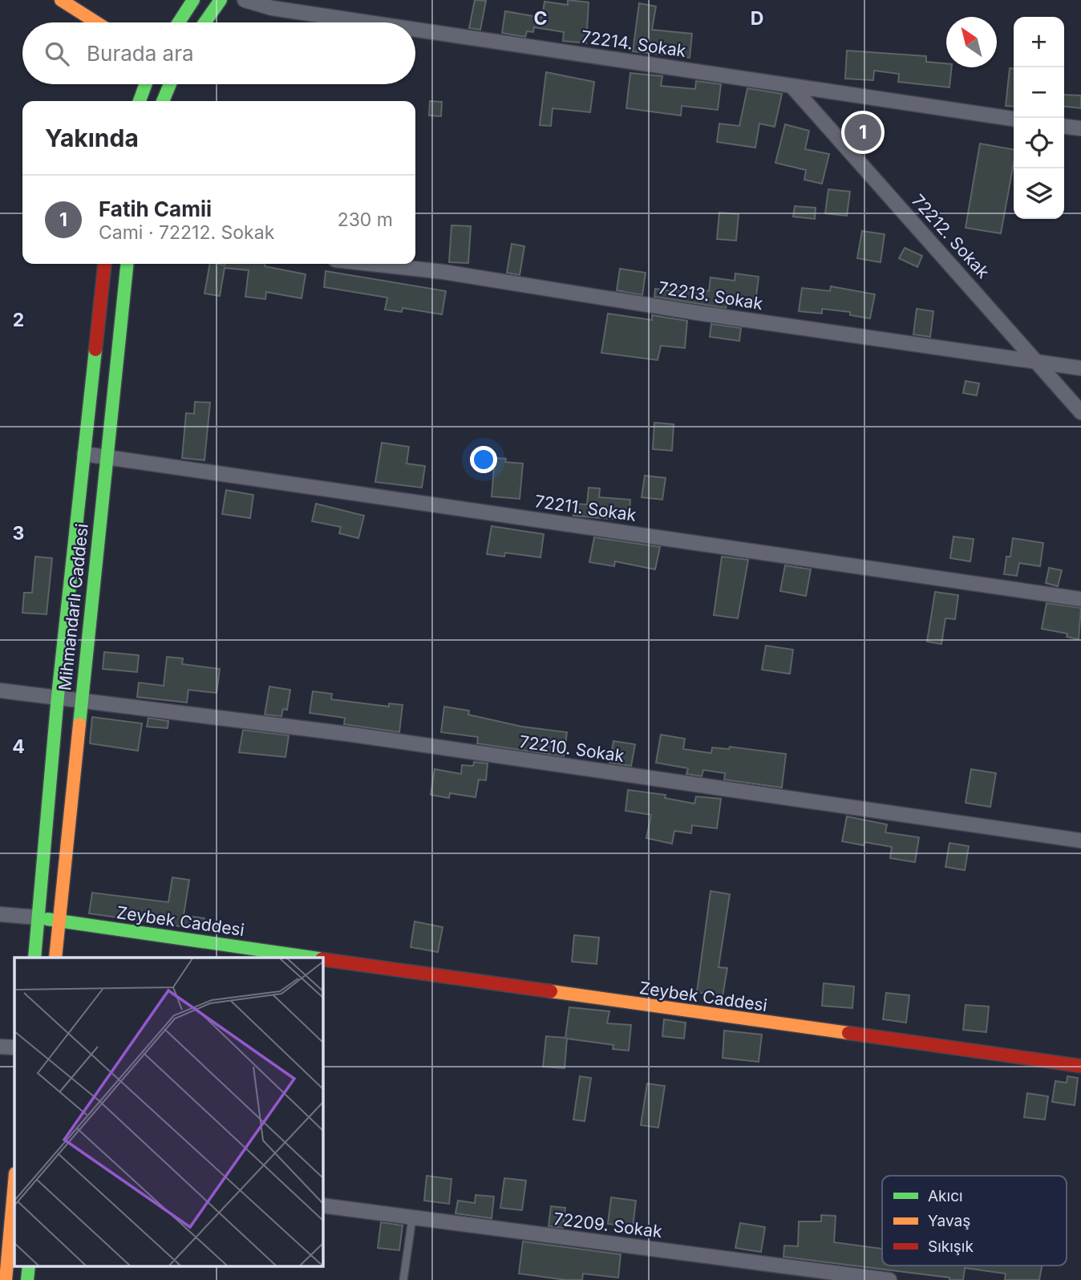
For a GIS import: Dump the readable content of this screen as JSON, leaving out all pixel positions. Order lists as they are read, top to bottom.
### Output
{
  "streets": {
    "street": [
      "72214. Sokak",
      "72212. Sokak",
      "72213. Sokak",
      "72211. Sokak",
      "Mihmandarlı Caddesi",
      "72210. Sokak",
      "Zeybek Caddesi",
      "72209. Sokak"
    ]
  },
  "crossings": [
    ["72214. Sokak", "72212. Sokak"],
    ["72212. Sokak", "72213. Sokak"],
    ["72211. Sokak", "Mihmandarlı Caddesi"],
    ["Mihmandarlı Caddesi", "72210. Sokak"],
    ["Mihmandarlı Caddesi", "Zeybek Caddesi"]
  ],
  "legend": ["Akıcı", "Yavaş", "Sıkışık"],
  "north": "top left",
  "page": {
    "map_buttons": ["+", "−"],
    "search": "Burada ara",
    "heading": "Yakında",
    "pins": "1",
    "list": [
      {
        "mark": "1",
        "name": "Fatih Camii",
        "note": "Cami · 72212. Sokak",
        "value": "230 m"
      }
    ]
  },
  "grid": {
    "columns": ["C", "D"],
    "rows": ["2", "3", "4"]
  }
}
